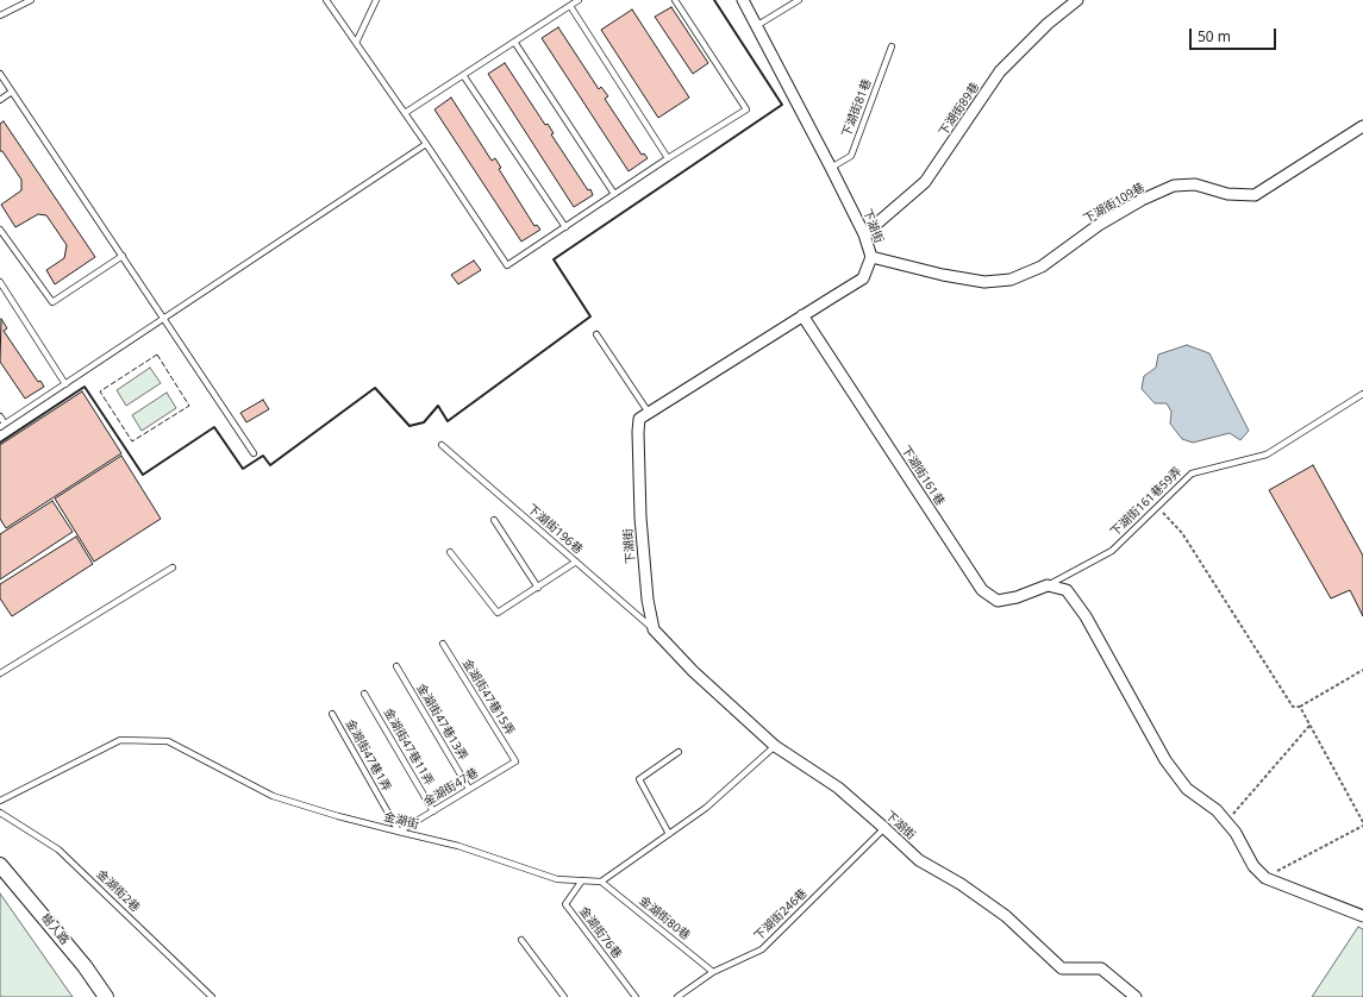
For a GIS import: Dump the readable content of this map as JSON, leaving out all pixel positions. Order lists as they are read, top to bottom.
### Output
{
  "streets": {
    "street": [
      "下湖街89巷",
      "下湖街109巷",
      "下湖街",
      "下湖街161巷",
      "樹人路"
    ],
    "lane": [
      "下湖街81巷",
      "下湖街161巷59弄",
      "下湖街196巷",
      "金湖街47巷15弄",
      "金湖街47巷13弄",
      "金湖街47巷11弄",
      "金湖街47巷1弄",
      "金湖街47巷",
      "金湖街",
      "金湖街2巷",
      "下湖街246巷",
      "金湖街80巷",
      "金湖街76巷"
    ]
  },
  "crossings": [
    ["下湖街81巷", "下湖街"],
    ["下湖街89巷", "下湖街"],
    ["下湖街109巷", "下湖街"],
    ["下湖街", "下湖街161巷"],
    ["下湖街", "下湖街196巷"],
    ["下湖街", "下湖街246巷"],
    ["下湖街161巷", "下湖街161巷59弄"],
    ["金湖街47巷15弄", "金湖街47巷"],
    ["金湖街47巷13弄", "金湖街47巷"],
    ["金湖街47巷11弄", "金湖街47巷"],
    ["金湖街47巷1弄", "金湖街47巷"],
    ["金湖街47巷1弄", "金湖街"],
    ["金湖街47巷", "金湖街"],
    ["金湖街", "金湖街80巷"],
    ["金湖街", "金湖街76巷"],
    ["下湖街246巷", "金湖街80巷"]
  ],
  "scale_bar": "50 m"
}
